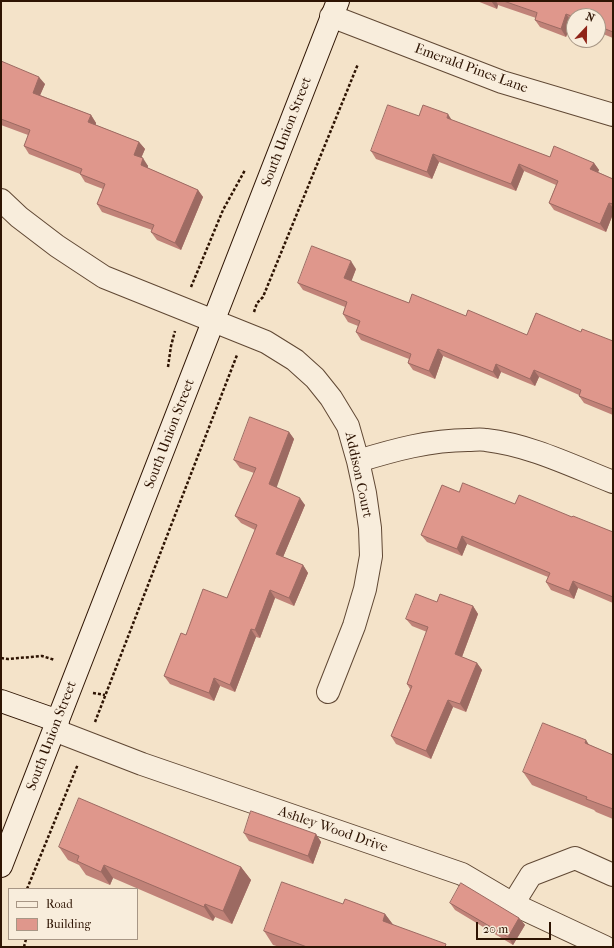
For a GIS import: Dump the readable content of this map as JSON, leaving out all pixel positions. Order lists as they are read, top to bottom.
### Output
{
  "streets": {
    "street": [
      "Emerald Pines Lane",
      "South Union Street",
      "Addison Court",
      "Ashley Wood Drive"
    ]
  },
  "crossings": [
    ["Emerald Pines Lane", "South Union Street"],
    ["South Union Street", "Addison Court"],
    ["South Union Street", "Ashley Wood Drive"]
  ],
  "legend": ["Road", "Building"],
  "scale_bar": "20 m",
  "north": "top"
}
